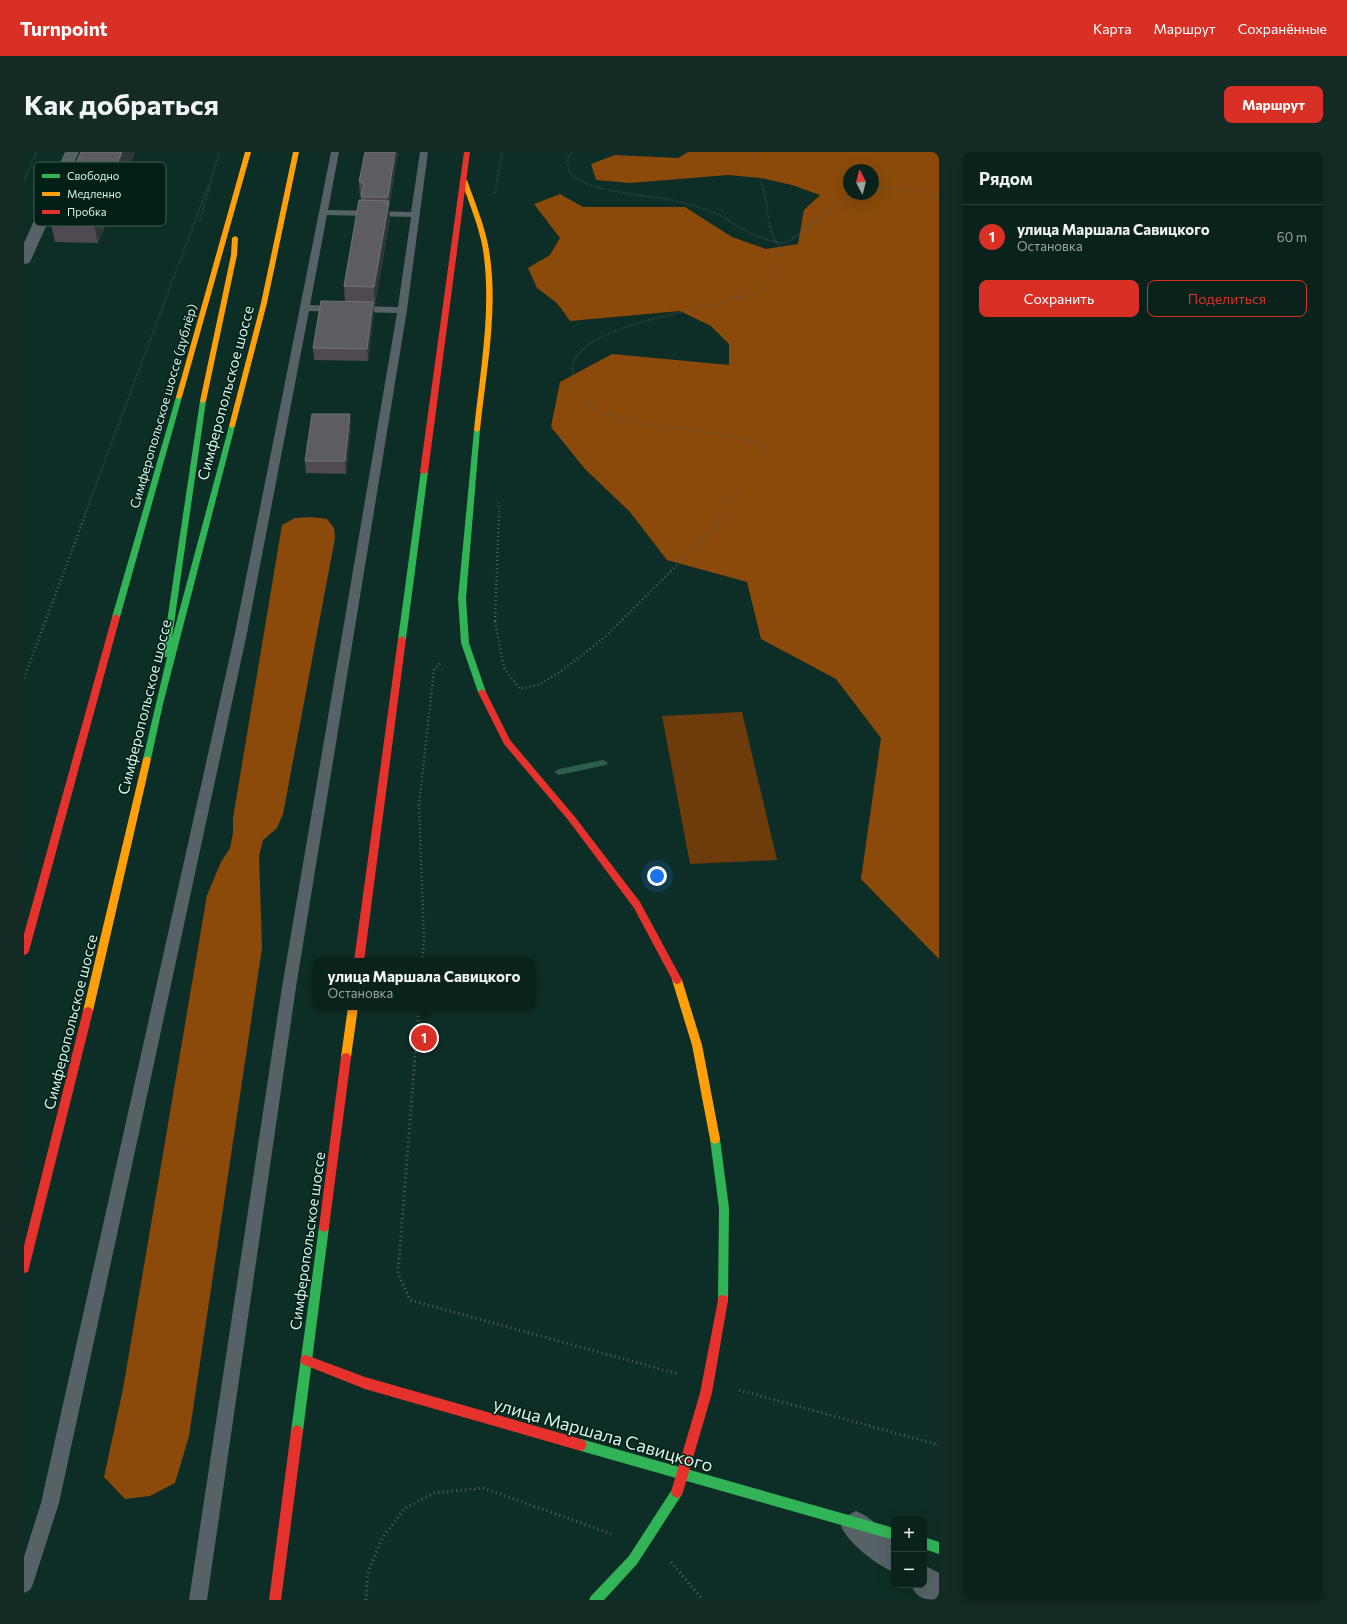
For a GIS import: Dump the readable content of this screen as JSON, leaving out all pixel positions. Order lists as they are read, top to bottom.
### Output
{
  "streets": {
    "main road": ["Симферопольское шоссе", "Симферопольское шоссе (дублёр)", "улица Маршала Савицкого"]
  },
  "crossings": [
    ["Симферопольское шоссе", "улица Маршала Савицкого"]
  ],
  "legend": ["Свободно", "Медленно", "Пробка"],
  "north": "top",
  "page": {
    "header": "Turnpoint",
    "nav": ["Карта", "Маршрут", "Сохранённые"],
    "buttons": [
      "Маршрут",
      ["Сохранить", "Поделиться"]
    ],
    "title": "Как добраться",
    "heading": "Рядом",
    "list": [
      {
        "mark": "1",
        "name": "улица Маршала Савицкого",
        "note": "Остановка",
        "value": "60 m"
      }
    ],
    "popup": ["улица Маршала Савицкого", "Остановка"],
    "pins": "1",
    "map_buttons": ["+", "−"]
  }
}
